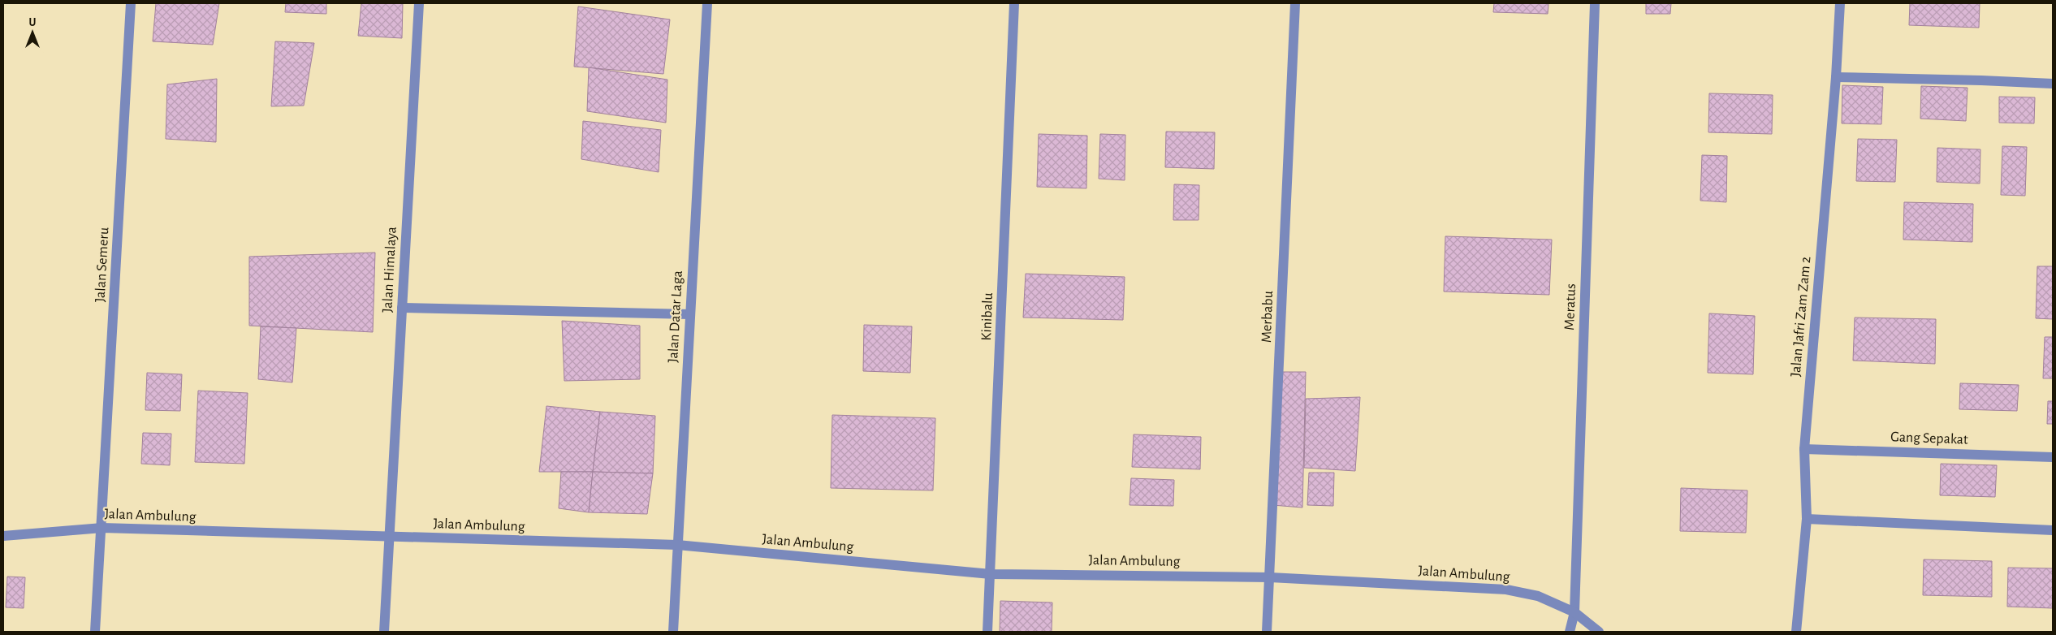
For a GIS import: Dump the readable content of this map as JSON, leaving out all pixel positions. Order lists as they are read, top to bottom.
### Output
{
  "streets": {
    "street": [
      "Jalan Semeru",
      "Jalan Himalaya",
      "Meratus",
      "Jalan Datar Laga",
      "Kinibalu",
      "Merbabu",
      "Jalan Jafri Zam Zam 2",
      "Gang Sepakat",
      "Jalan Ambulung"
    ]
  },
  "crossings": [
    ["Jalan Semeru", "Jalan Ambulung"],
    ["Jalan Himalaya", "Jalan Ambulung"],
    ["Meratus", "Jalan Ambulung"],
    ["Jalan Datar Laga", "Jalan Ambulung"],
    ["Kinibalu", "Jalan Ambulung"],
    ["Merbabu", "Jalan Ambulung"],
    ["Jalan Jafri Zam Zam 2", "Gang Sepakat"]
  ],
  "north": "top"
}
